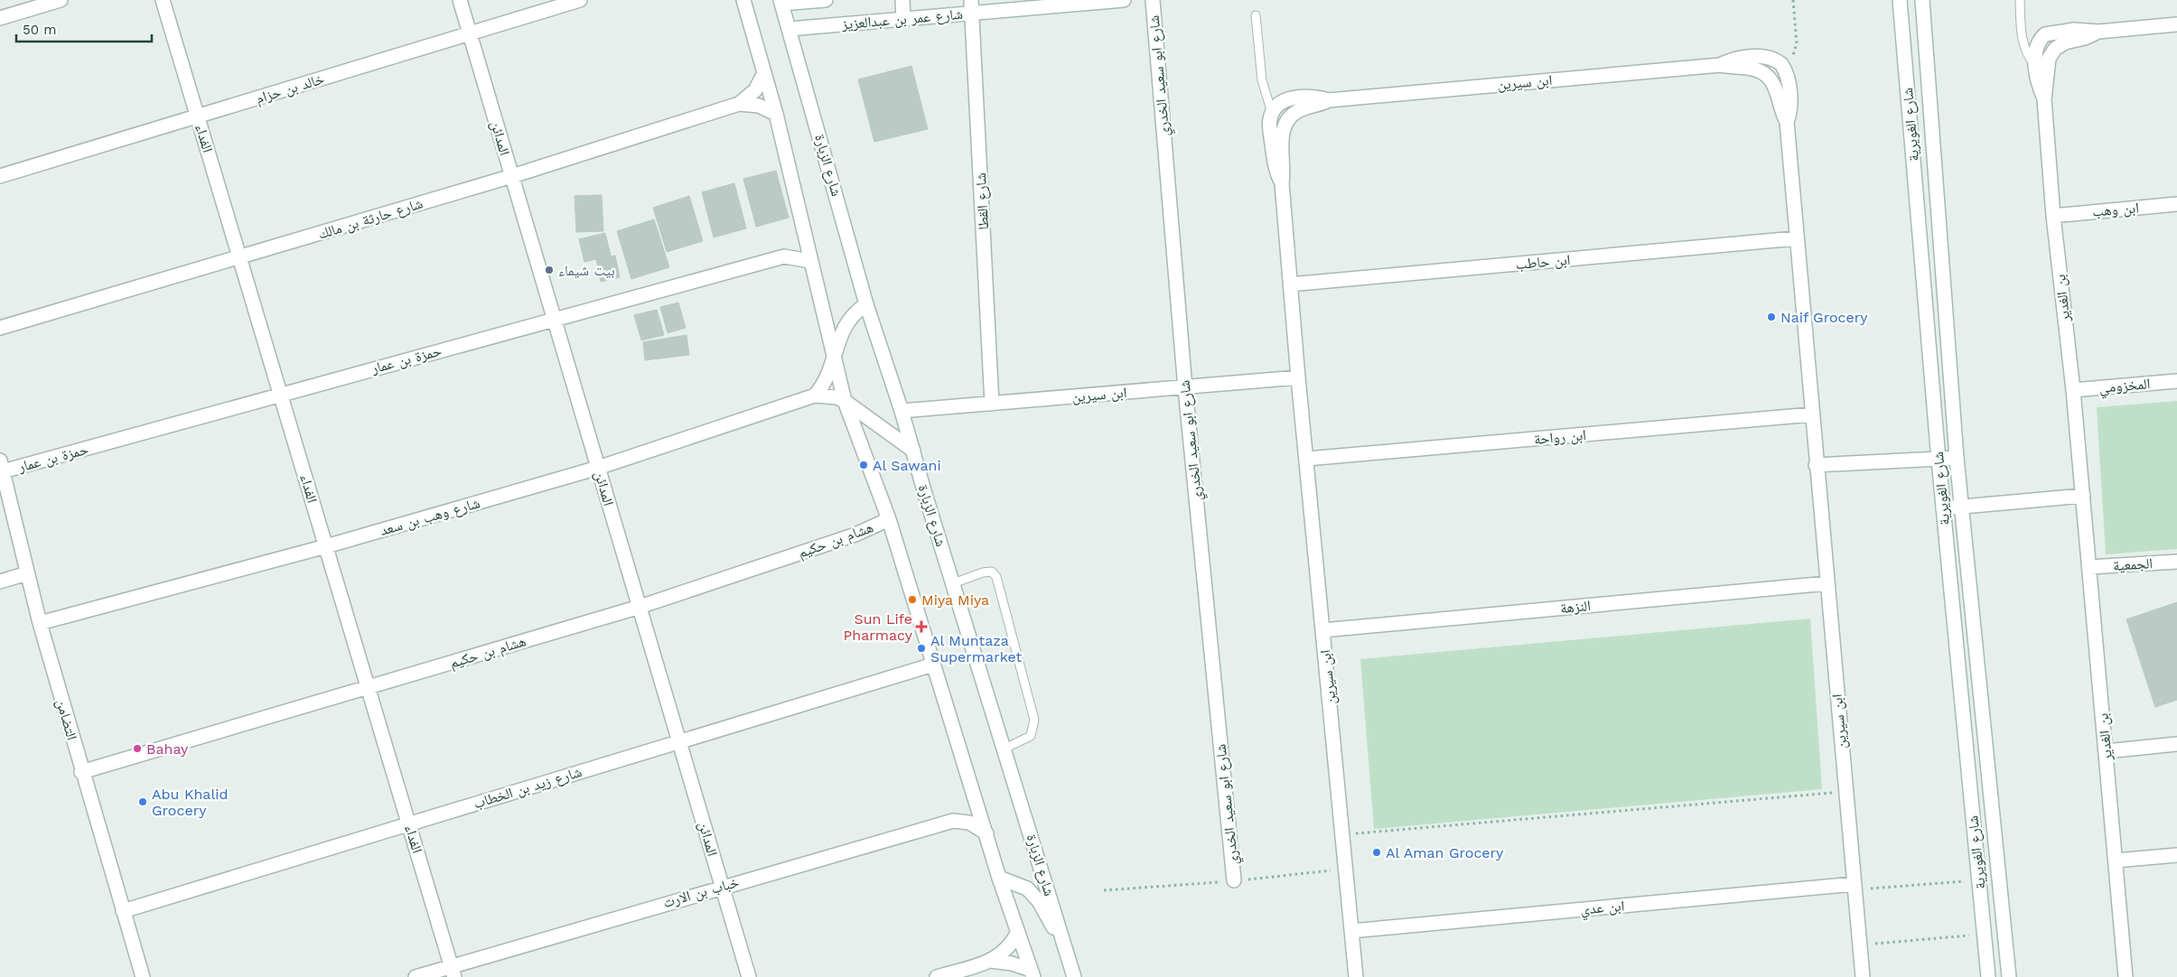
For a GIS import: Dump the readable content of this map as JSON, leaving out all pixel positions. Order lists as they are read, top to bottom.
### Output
{
  "streets": {
    "street": [
      "شارع عمر بن عبدالعزيز",
      "شارع ابو سعيد الخدري",
      "ابن سيرين",
      "خالد بن حزام",
      "شارع الغويرية",
      "الفداء",
      "المدائن",
      "شارع الزبارة",
      "شارع القطا",
      "ابن وهب",
      "شارع حارثة بن مالك",
      "ابن حاطب",
      "بن الغدير",
      "حمزة بن عمار",
      "المخزومي",
      "ابن رواحة",
      "شارع وهب بن سعد",
      "هشام بن حكيم",
      "الجمعية",
      "النزهة",
      "التضامن",
      "شارع زيد بن الخطاب",
      "خباب بن الارت",
      "ابن عدي"
    ]
  },
  "crossings": [
    ["شارع عمر بن عبدالعزيز", "شارع الزبارة"],
    ["شارع عمر بن عبدالعزيز", "شارع القطا"],
    ["شارع ابو سعيد الخدري", "ابن سيرين"],
    ["ابن سيرين", "شارع الزبارة"],
    ["ابن سيرين", "شارع القطا"],
    ["ابن سيرين", "ابن حاطب"],
    ["ابن سيرين", "ابن رواحة"],
    ["ابن سيرين", "النزهة"],
    ["ابن سيرين", "ابن عدي"],
    ["خالد بن حزام", "الفداء"],
    ["خالد بن حزام", "المدائن"],
    ["الفداء", "شارع حارثة بن مالك"],
    ["الفداء", "حمزة بن عمار"],
    ["الفداء", "شارع وهب بن سعد"],
    ["الفداء", "هشام بن حكيم"],
    ["الفداء", "شارع زيد بن الخطاب"],
    ["الفداء", "خباب بن الارت"],
    ["المدائن", "شارع حارثة بن مالك"],
    ["المدائن", "حمزة بن عمار"],
    ["المدائن", "شارع وهب بن سعد"],
    ["المدائن", "هشام بن حكيم"],
    ["المدائن", "شارع زيد بن الخطاب"],
    ["المدائن", "خباب بن الارت"],
    ["شارع الزبارة", "شارع وهب بن سعد"],
    ["ابن وهب", "بن الغدير"],
    ["بن الغدير", "المخزومي"],
    ["بن الغدير", "الجمعية"],
    ["حمزة بن عمار", "التضامن"],
    ["شارع وهب بن سعد", "التضامن"],
    ["هشام بن حكيم", "التضامن"],
    ["التضامن", "شارع زيد بن الخطاب"]
  ],
  "places": {
    "other": [
      "بيت شيماء",
      "Naif Grocery",
      "Al Sawani",
      "Miya Miya",
      "Al Muntaza Supermarket",
      "Bahay",
      "Abu Khalid Grocery",
      "Al Aman Grocery"
    ],
    "health": ["Sun Life Pharmacy"]
  },
  "scale_bar": "50 m"
}
